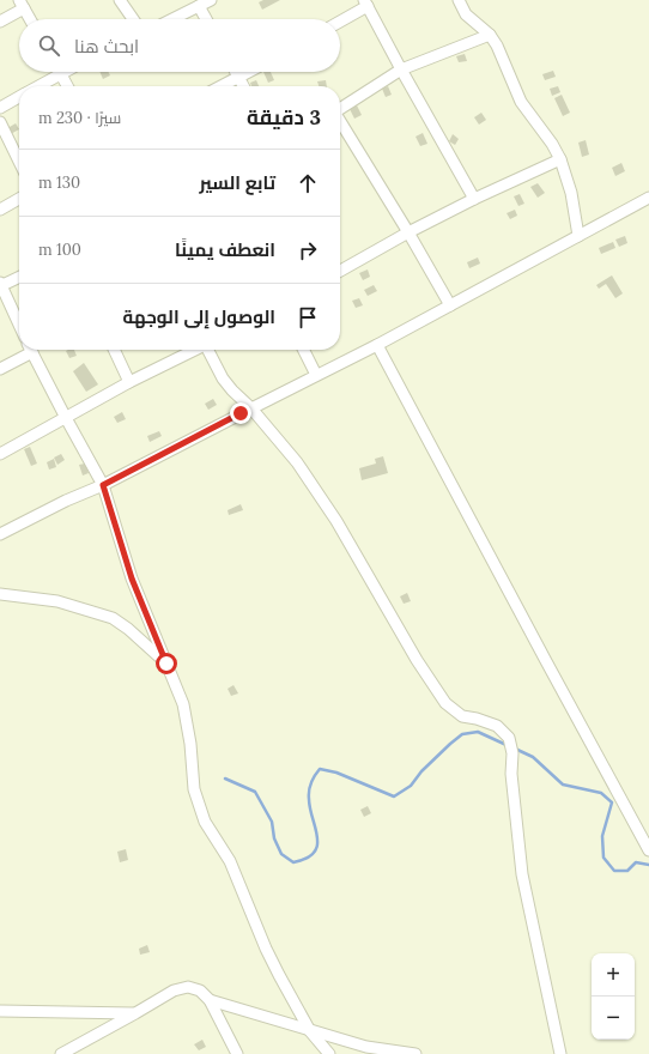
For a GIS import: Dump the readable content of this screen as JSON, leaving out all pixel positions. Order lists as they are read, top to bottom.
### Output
{
  "page": {
    "search": "ابحث هنا",
    "heading": ["3 دقيقة", "سيرًا · 230 m"],
    "list": [
      ["تابع السير", "130 m"],
      ["انعطف يمينًا", "100 m"],
      "الوصول إلى الوجهة"
    ],
    "map_buttons": ["+", "−"]
  }
}
